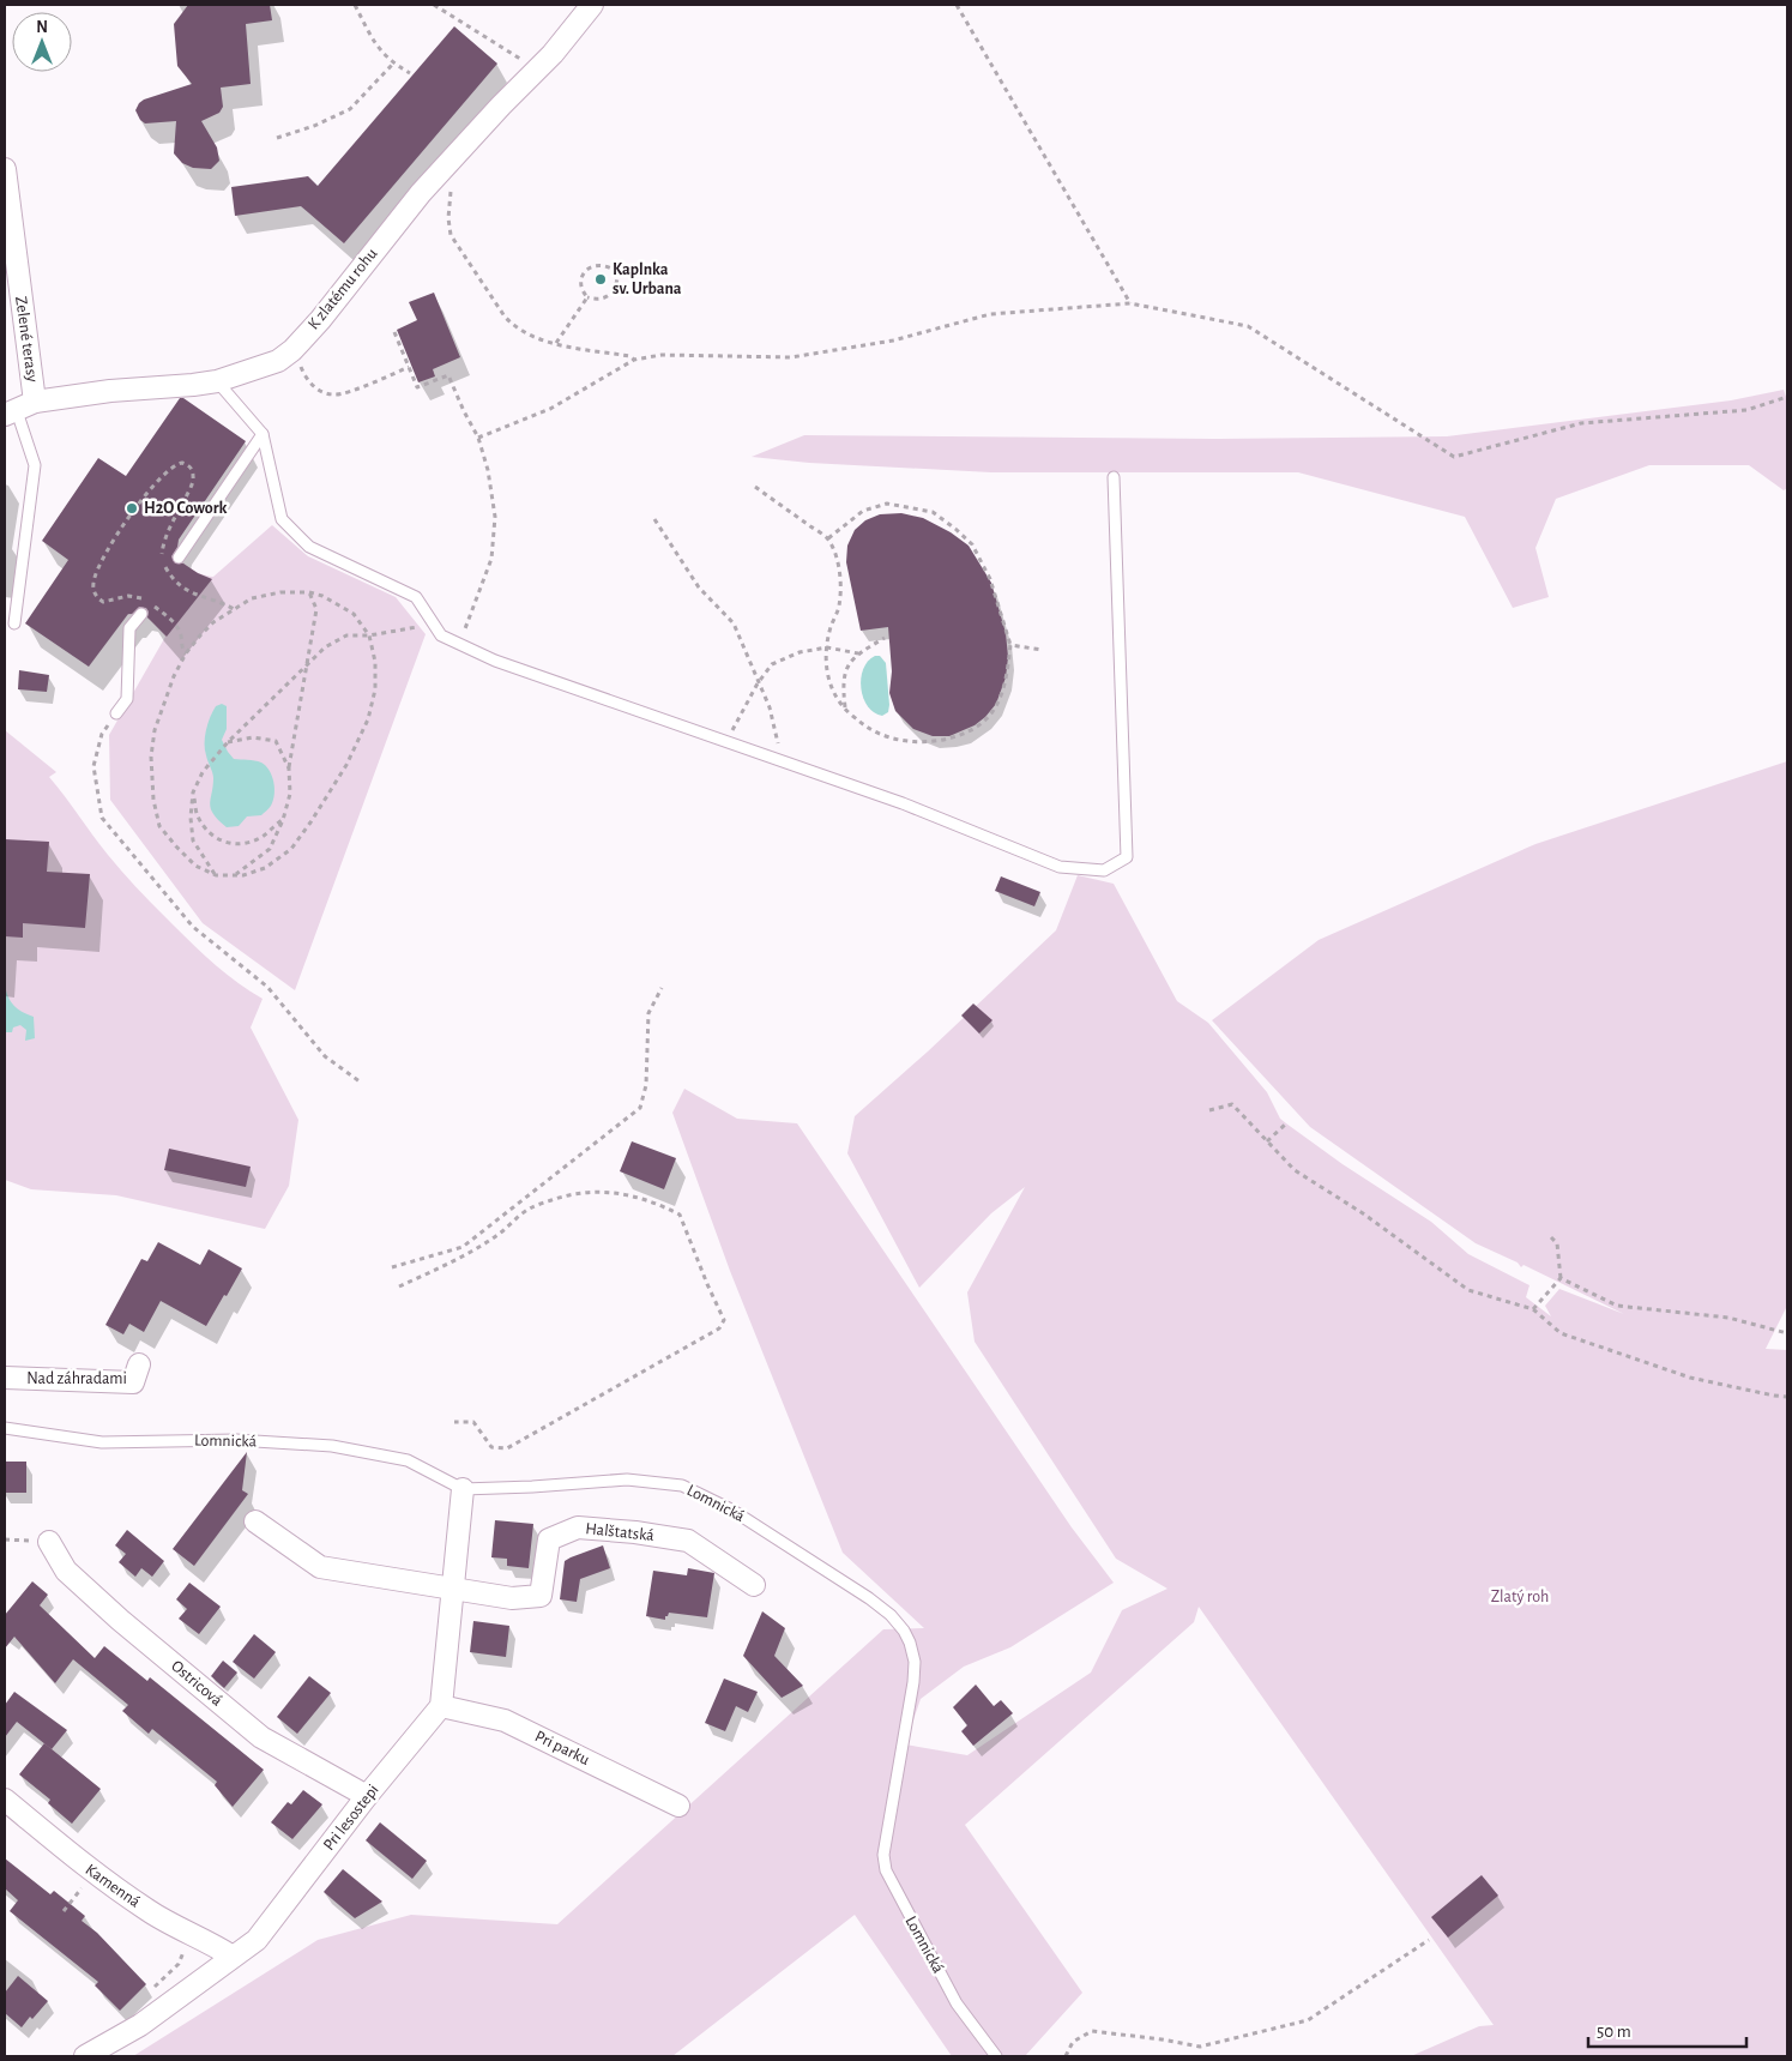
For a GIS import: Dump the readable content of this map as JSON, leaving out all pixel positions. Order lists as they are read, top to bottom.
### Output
{
  "streets": {
    "street": [
      "K zlatému rohu",
      "Zelené terasy",
      "Nad záhradami",
      "Halštatská",
      "Ostricová",
      "Pri parku",
      "Pri lesostepi",
      "Kamenná"
    ],
    "lane": ["Lomnická"]
  },
  "crossings": [
    ["K zlatému rohu", "Zelené terasy"],
    ["Ostricová", "Pri lesostepi"],
    ["Pri parku", "Pri lesostepi"],
    ["Pri lesostepi", "Kamenná"]
  ],
  "parks": ["Zlatý roh"],
  "places": ["Kaplnka sv. Urbana", "H2O Cowork"],
  "scale_bar": "50 m",
  "north": "top"
}
